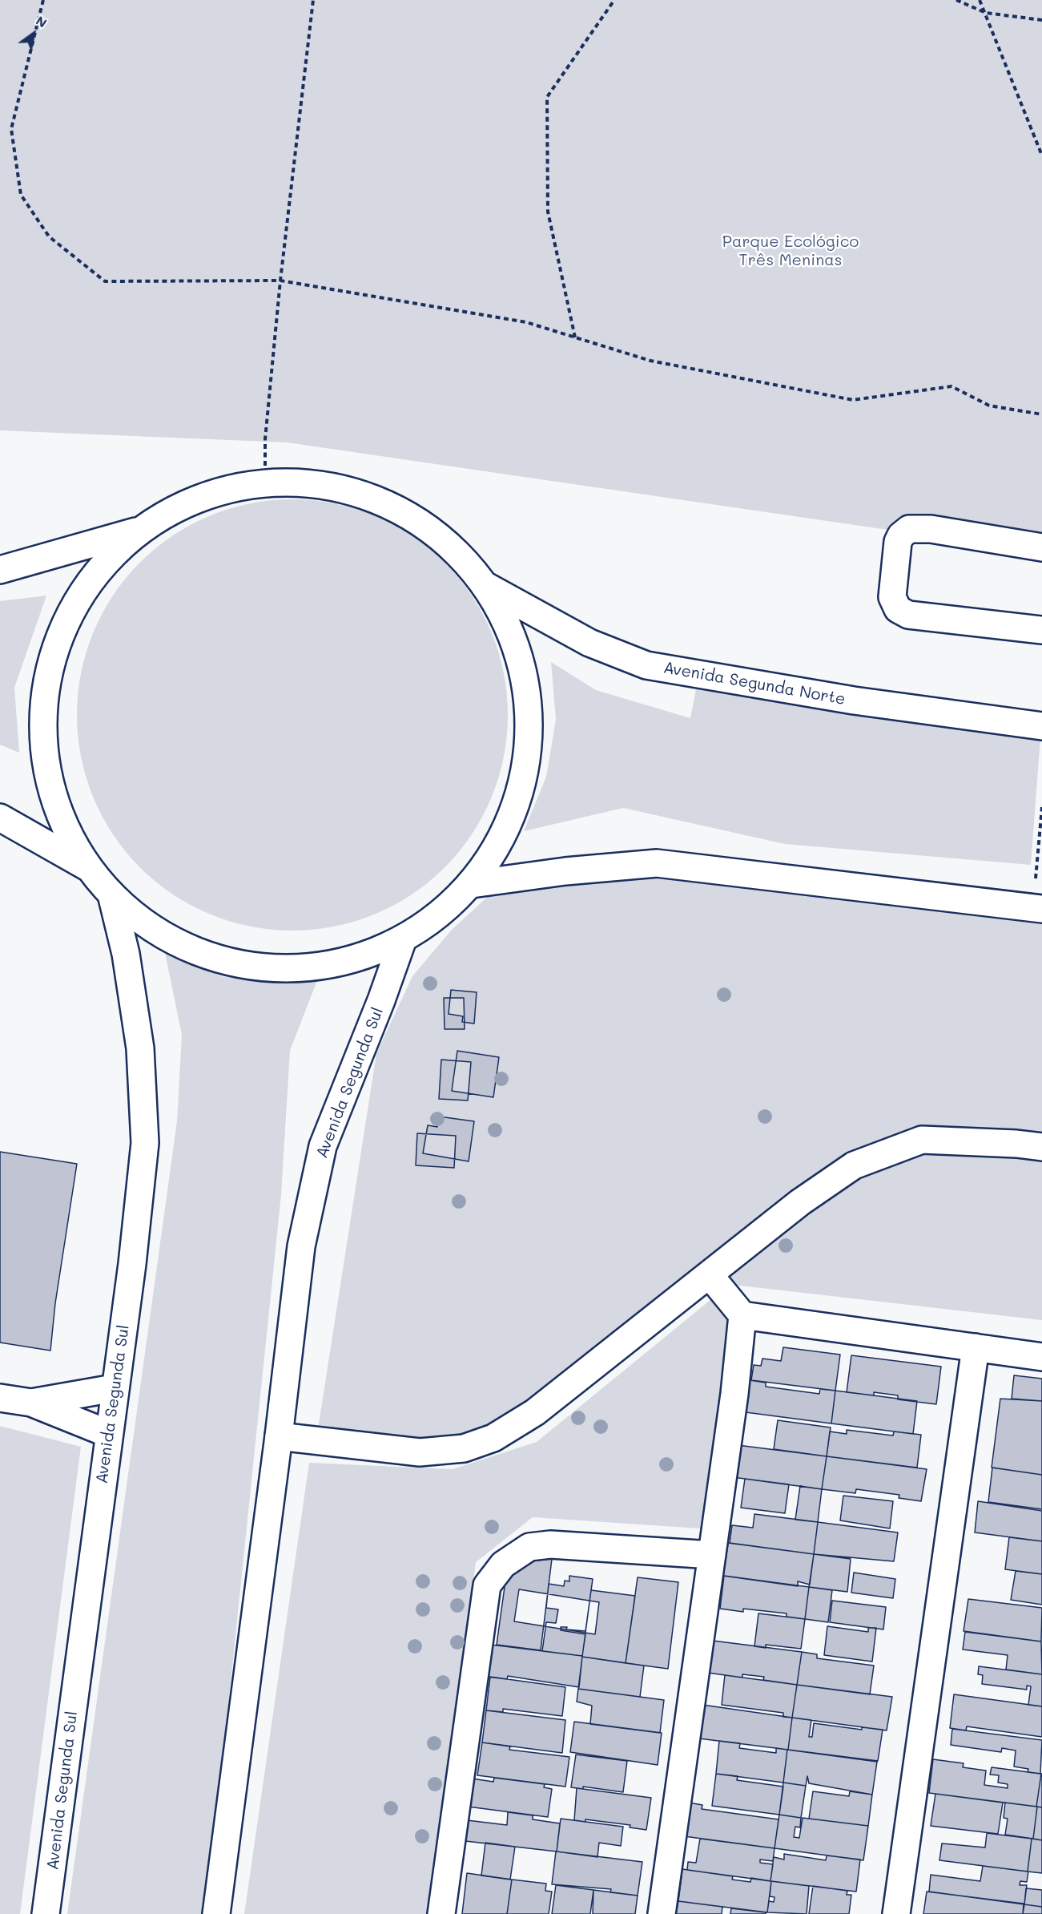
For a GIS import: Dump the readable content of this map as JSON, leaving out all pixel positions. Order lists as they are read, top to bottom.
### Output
{
  "streets": {
    "main road": ["Avenida Segunda Norte", "Avenida Segunda Sul"]
  },
  "parks": ["Parque Ecológico Três Meninas"],
  "north": "top right"
}
